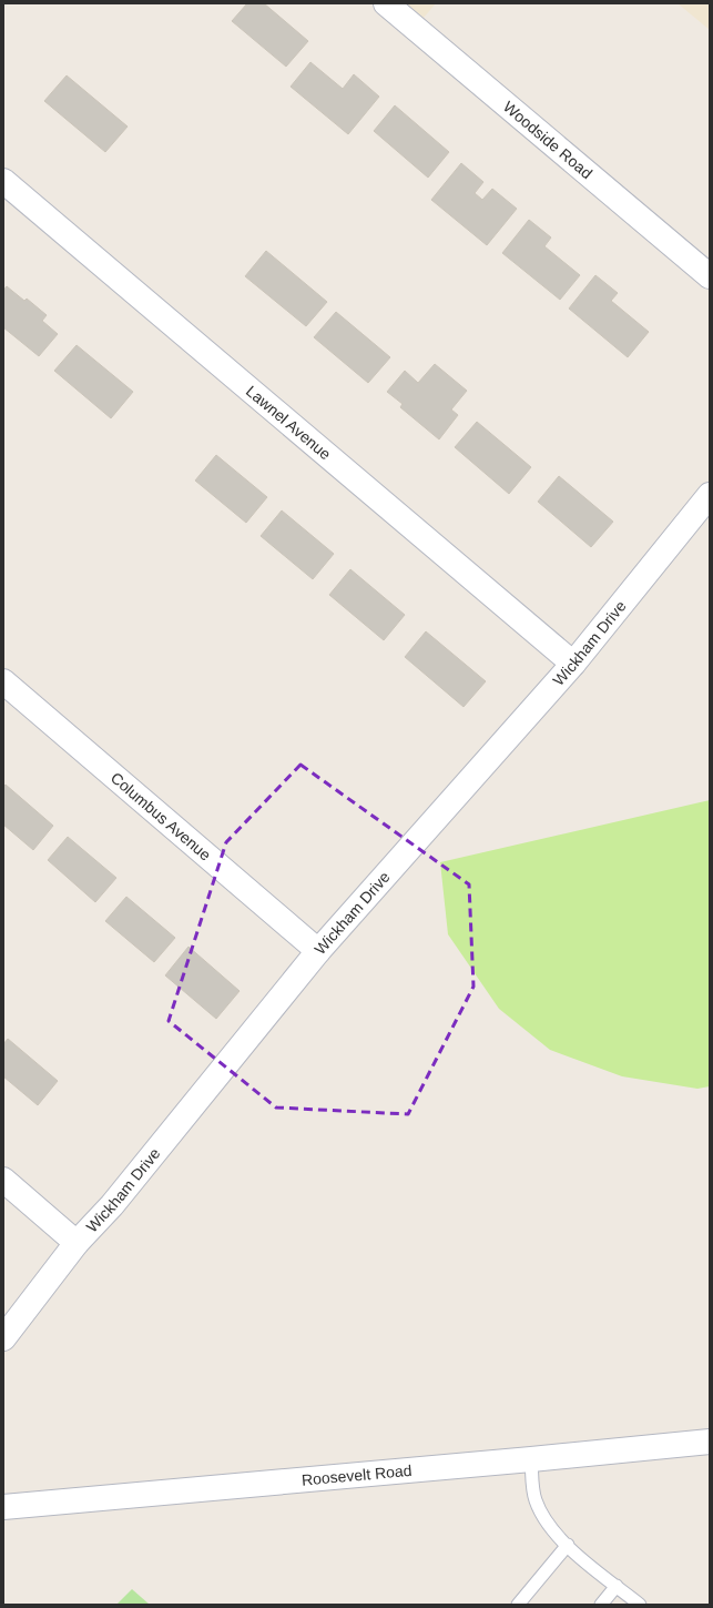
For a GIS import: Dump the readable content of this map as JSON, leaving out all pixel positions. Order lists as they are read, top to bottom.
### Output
{
  "streets": {
    "street": [
      "Woodside Road",
      "Lawnel Avenue",
      "Wickham Drive",
      "Columbus Avenue",
      "Roosevelt Road"
    ]
  },
  "crossings": [
    ["Lawnel Avenue", "Wickham Drive"],
    ["Wickham Drive", "Columbus Avenue"]
  ]
}
